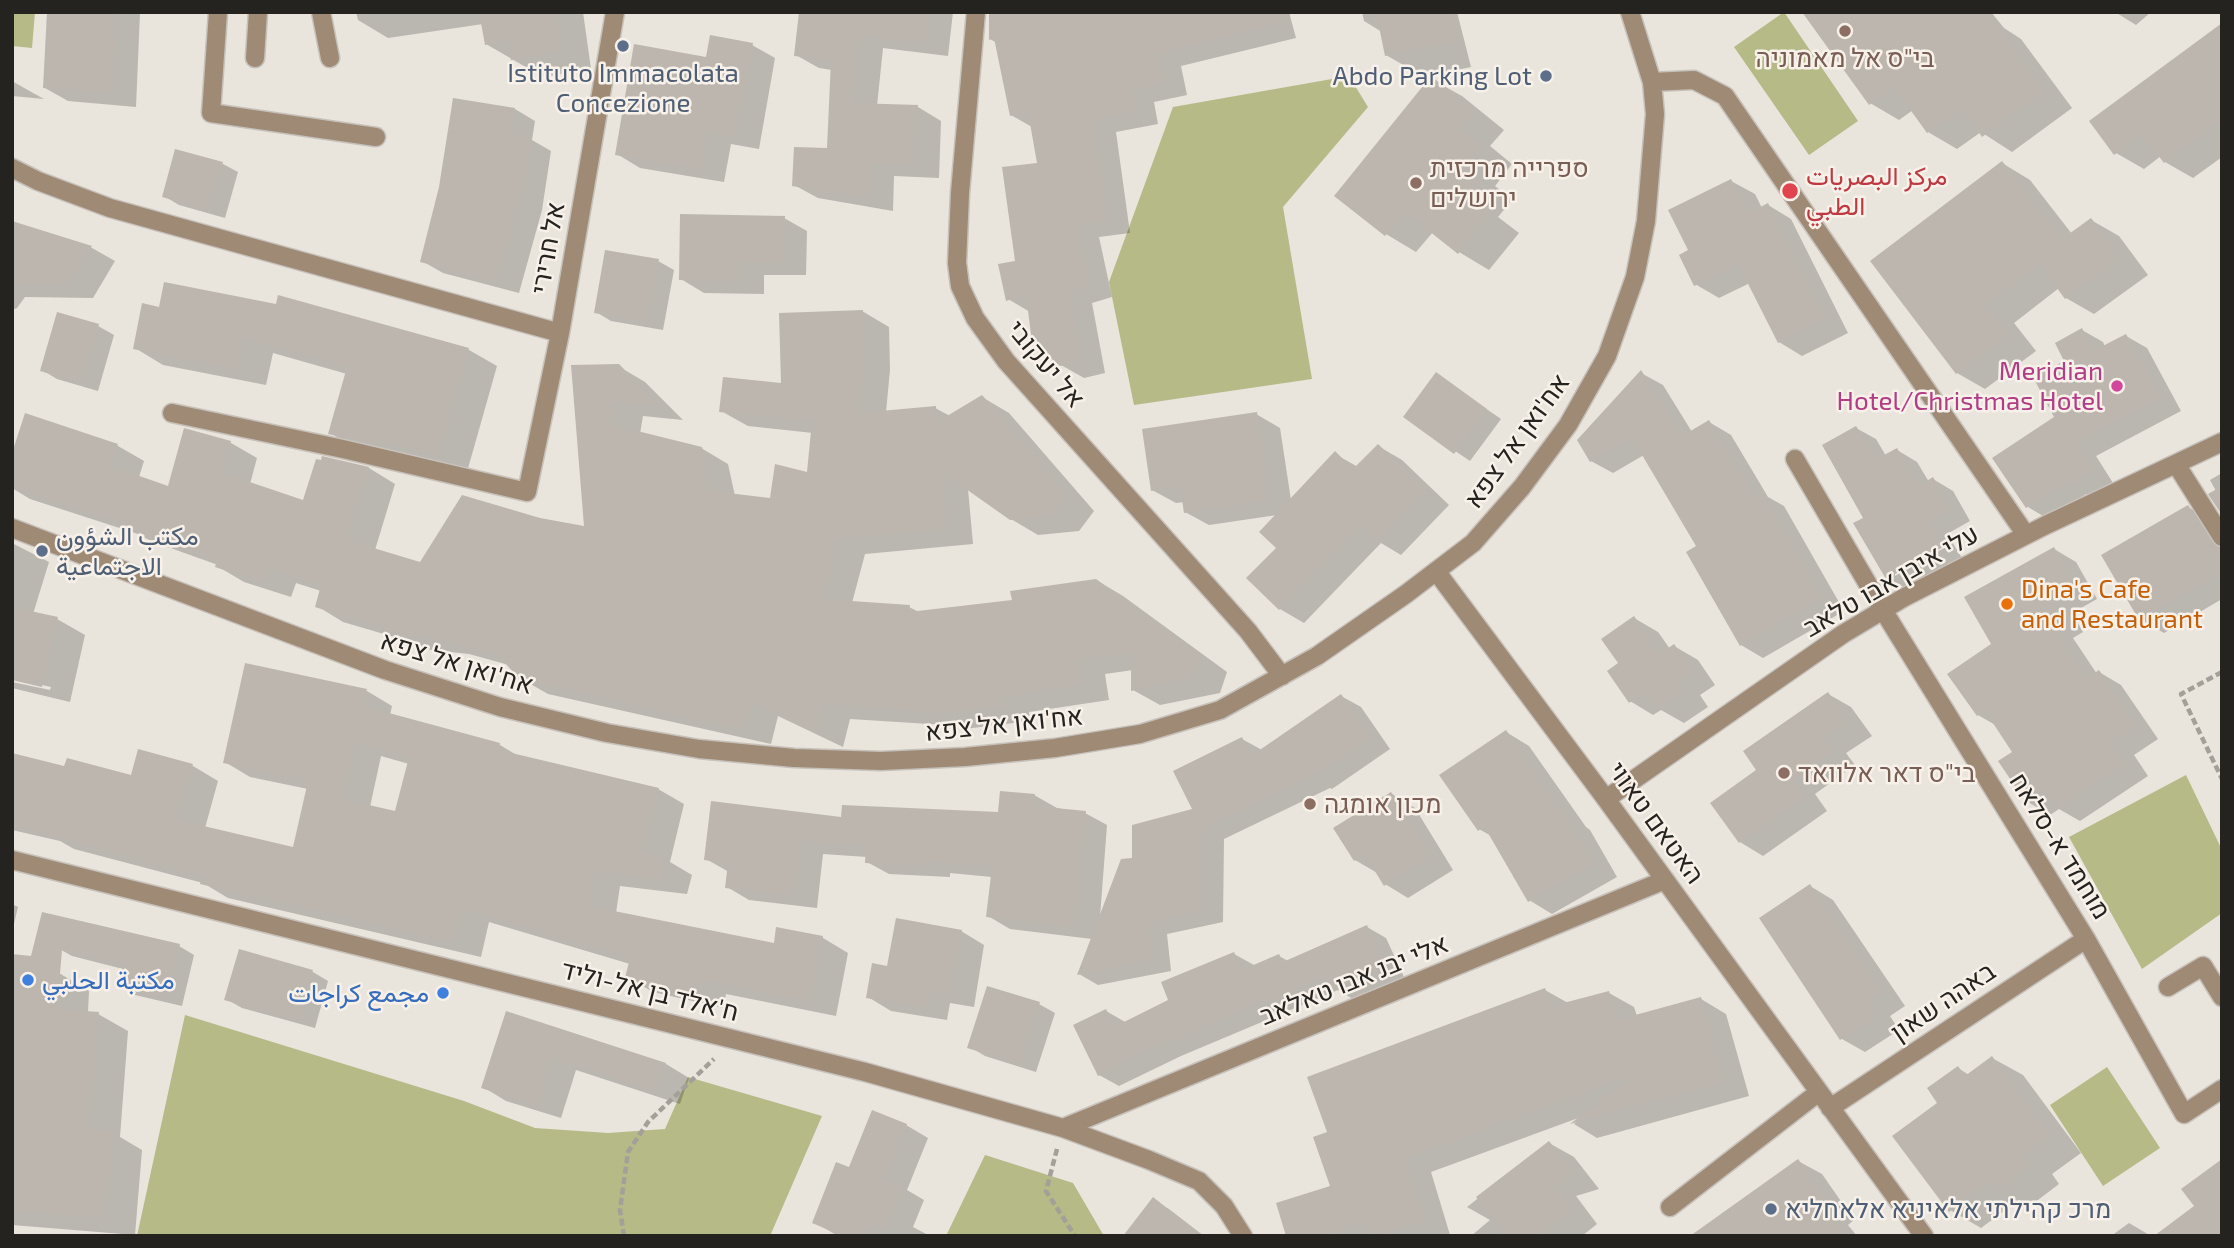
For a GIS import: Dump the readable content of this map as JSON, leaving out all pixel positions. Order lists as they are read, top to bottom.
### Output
{
  "streets": {
    "street": [
      "אל חרירי",
      "אל יעקובי",
      "אח'ואן אל צפא",
      "עלי איבן אבו טלאב",
      "האטאם טאווי",
      "מוחמד א-סלאח",
      "אלי יבנ אבו טאלאב",
      "ח'אלד בן אל-וליד",
      "באהה שאון"
    ]
  },
  "crossings": [
    ["אל יעקובי", "אח'ואן אל צפא"],
    ["אח'ואן אל צפא", "האטאם טאווי"],
    ["עלי איבן אבו טלאב", "האטאם טאווי"],
    ["עלי איבן אבו טלאב", "מוחמד א-סלאח"],
    ["האטאם טאווי", "אלי יבנ אבו טאלאב"],
    ["האטאם טאווי", "באהה שאון"],
    ["מוחמד א-סלאח", "באהה שאון"],
    ["אלי יבנ אבו טאלאב", "ח'אלד בן אל-וליד"]
  ],
  "places": [
    "בי\"ס אל מאמוניה",
    "Istituto Immacolata Concezione",
    "Abdo Parking Lot",
    "ספרייה מרכזית ירושלים",
    "مركز البصريات الطبي",
    "Meridian Hotel/Christmas Hotel",
    "مكتب الشؤون الاجتماعية",
    "Dina's Cafe and Restaurant",
    "בי\"ס דאר אלוואד",
    "מכון אומגה",
    "مكتبة الحلبي",
    "مجمع كراجات",
    "מרכ קהילתי אלאיניא אלאחליא"
  ]
}
